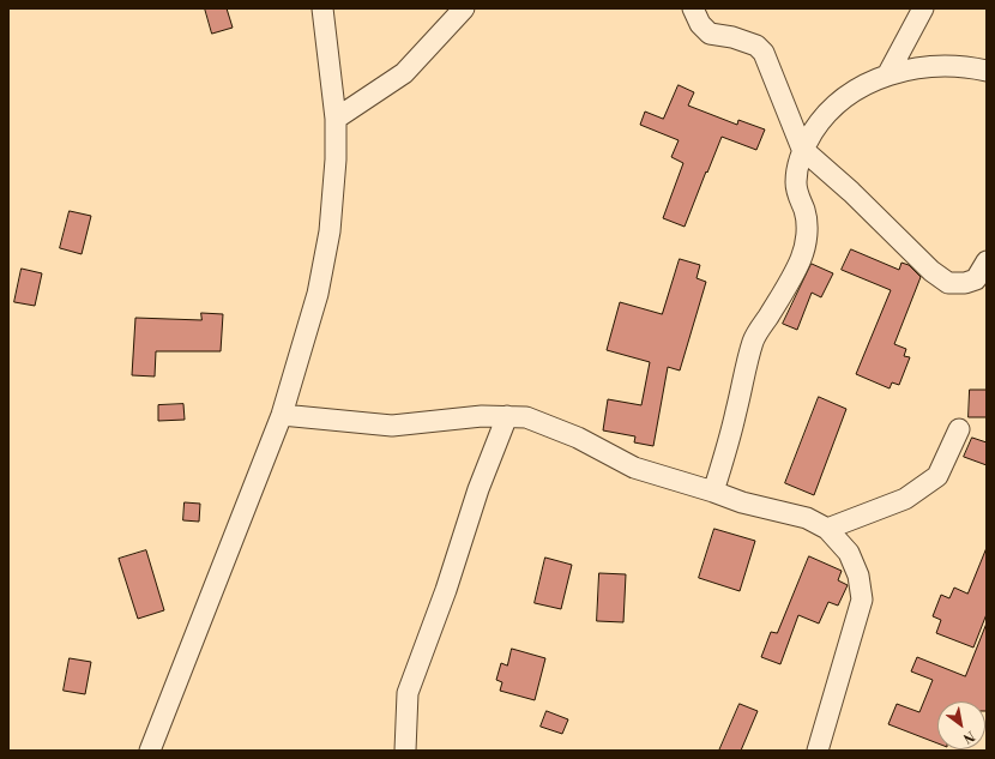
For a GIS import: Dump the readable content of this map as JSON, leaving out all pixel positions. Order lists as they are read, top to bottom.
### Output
{
  "north": "bottom right"
}
